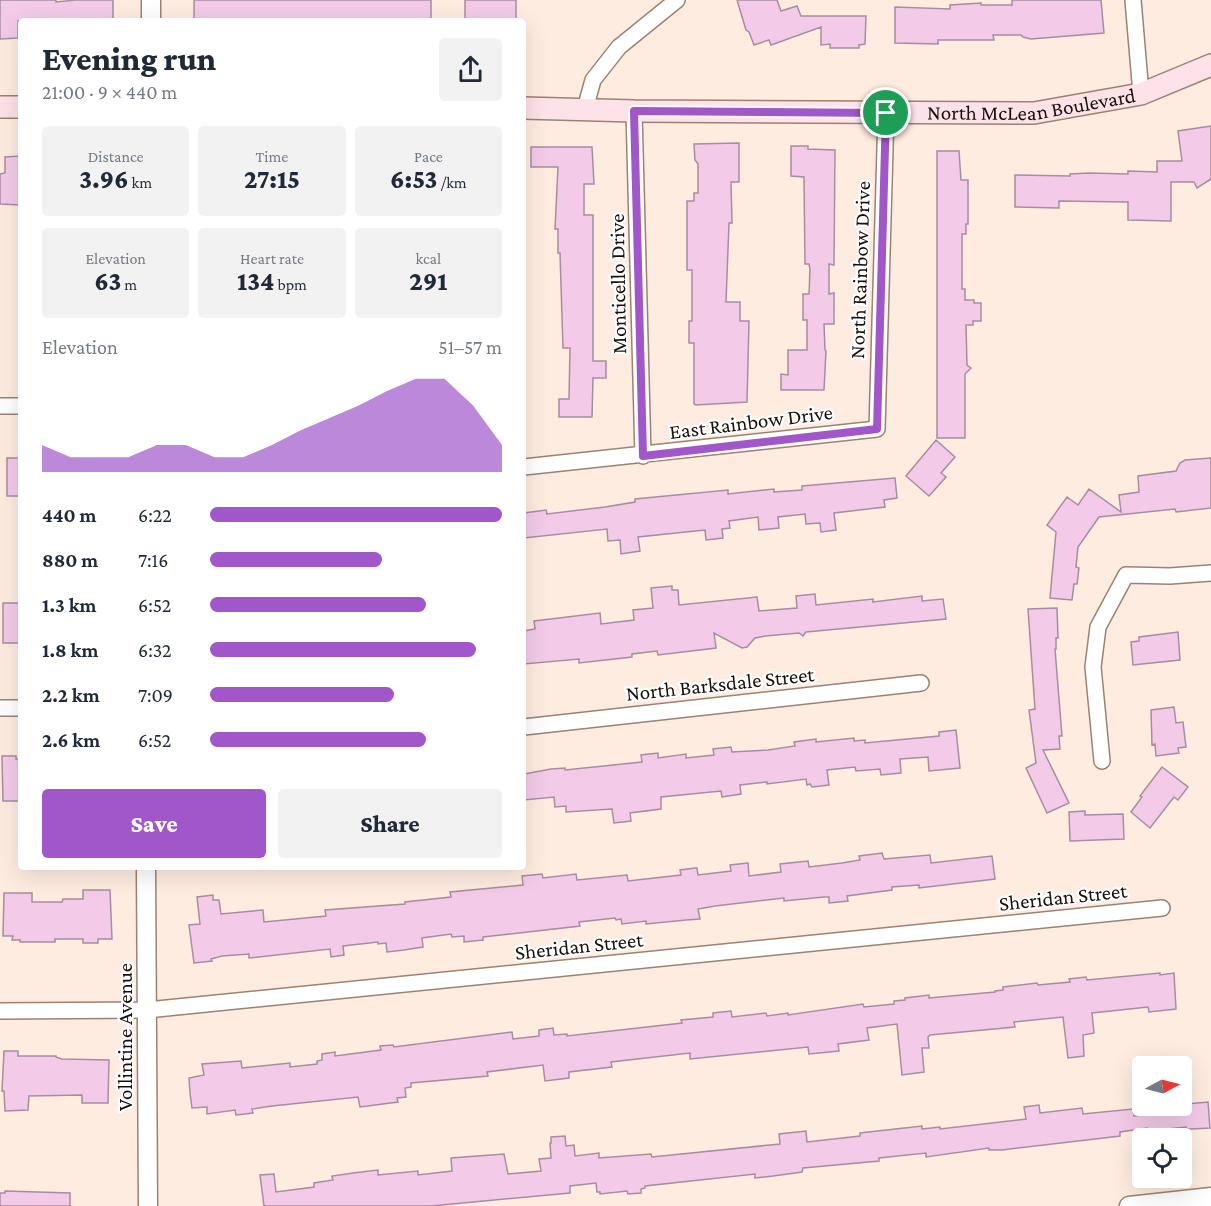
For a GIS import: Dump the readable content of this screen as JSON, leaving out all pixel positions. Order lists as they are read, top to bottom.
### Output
{
  "streets": {
    "main road": ["North McLean Boulevard"],
    "street": [
      "North Rainbow Drive",
      "Monticello Drive",
      "East Rainbow Drive",
      "North Barksdale Street",
      "Sheridan Street",
      "Vollintine Avenue"
    ]
  },
  "crossings": [
    ["North McLean Boulevard", "North Rainbow Drive"],
    ["North McLean Boulevard", "Monticello Drive"],
    ["North Rainbow Drive", "East Rainbow Drive"],
    ["Monticello Drive", "East Rainbow Drive"],
    ["Sheridan Street", "Vollintine Avenue"]
  ],
  "north": "right",
  "page": {
    "heading": ["Evening run", "21:00 · 9 × 440 m"],
    "stats": [
      ["Distance", "3.96 km"],
      ["Time", "27:15"],
      ["Pace", "6:53 /km"],
      ["Elevation", "63 m"],
      ["Heart rate", "134 bpm"],
      ["kcal", "291"]
    ],
    "chart": ["Elevation", "51–57 m"],
    "list": [
      {
        "name": "440 m",
        "note": "6:22"
      },
      {
        "name": "880 m",
        "note": "7:16"
      },
      {
        "name": "1.3 km",
        "note": "6:52"
      },
      {
        "name": "1.8 km",
        "note": "6:32"
      },
      {
        "name": "2.2 km",
        "note": "7:09"
      },
      {
        "name": "2.6 km",
        "note": "6:52"
      }
    ],
    "buttons": ["Save", "Share"]
  }
}
